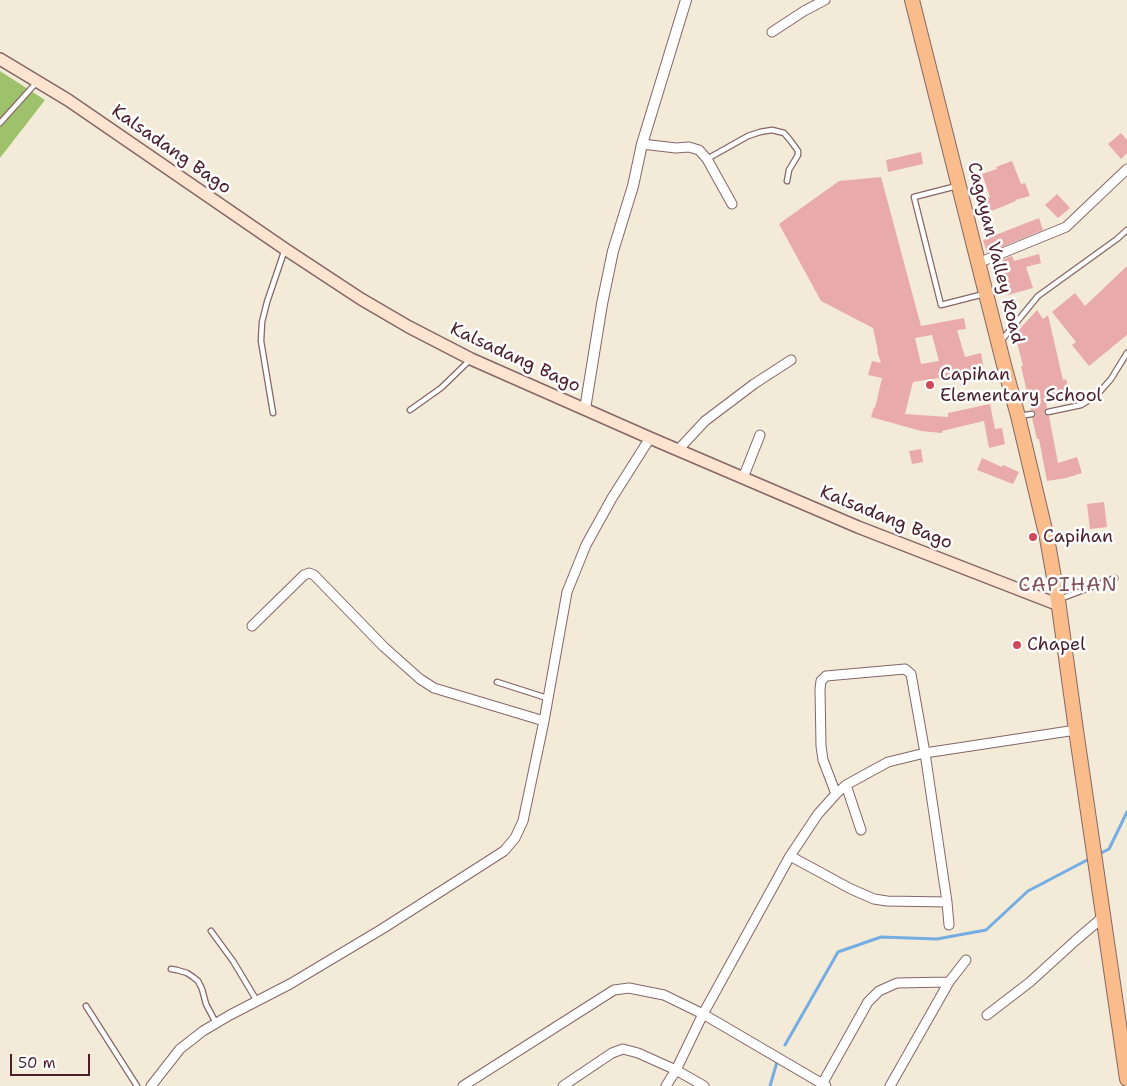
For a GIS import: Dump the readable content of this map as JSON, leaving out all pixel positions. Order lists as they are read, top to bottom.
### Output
{
  "streets": {
    "highway": ["Cagayan Valley Road"],
    "main road": ["Kalsadang Bago"]
  },
  "crossings": [
    ["Kalsadang Bago", "Cagayan Valley Road"]
  ],
  "districts": ["CAPIHAN"],
  "places": ["Capihan Elementary School", "Capihan", "Chapel"],
  "scale_bar": "50 m"
}
